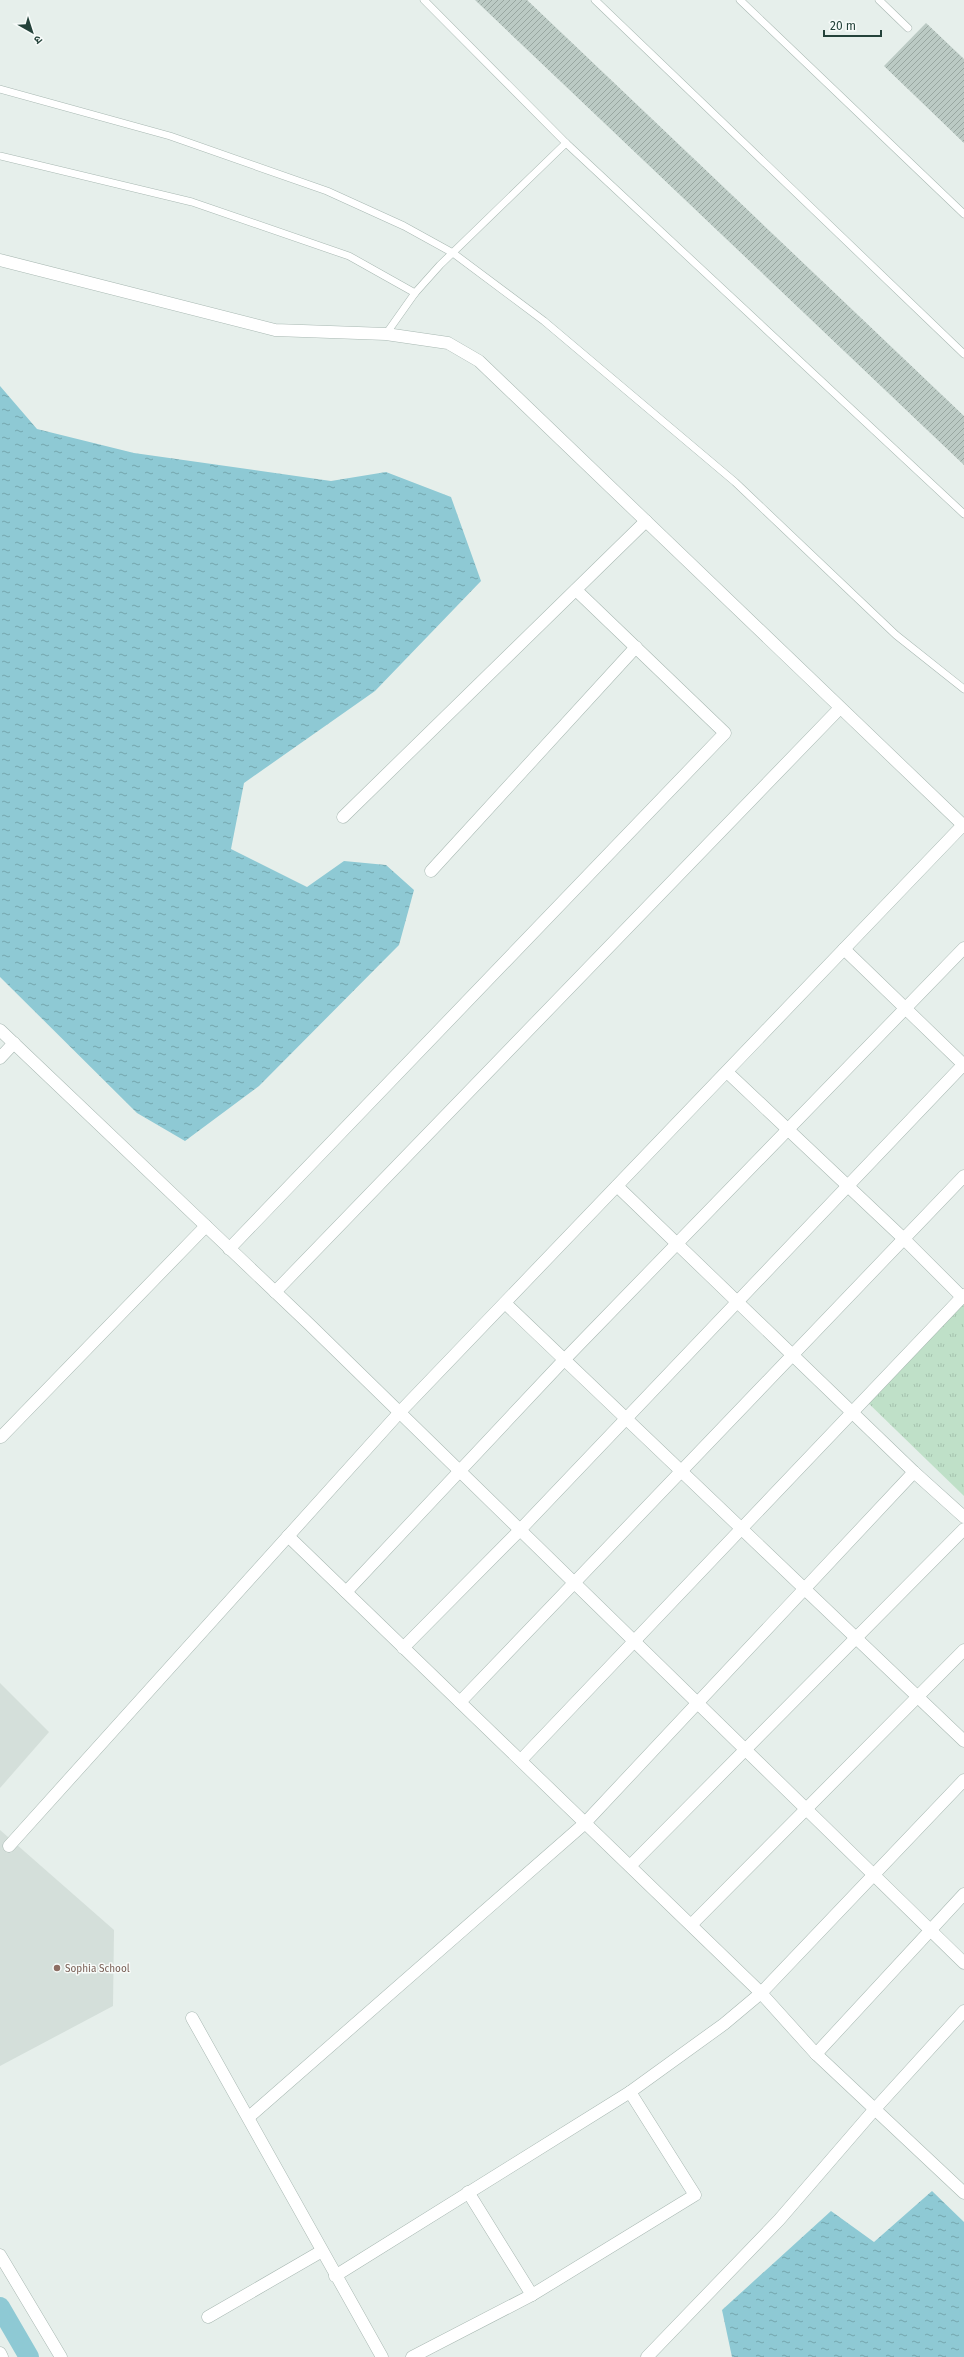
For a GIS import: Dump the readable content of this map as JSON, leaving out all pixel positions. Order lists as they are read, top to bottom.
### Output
{
  "places": ["Sophia School"],
  "scale_bar": "20 m",
  "north": "bottom right"
}
